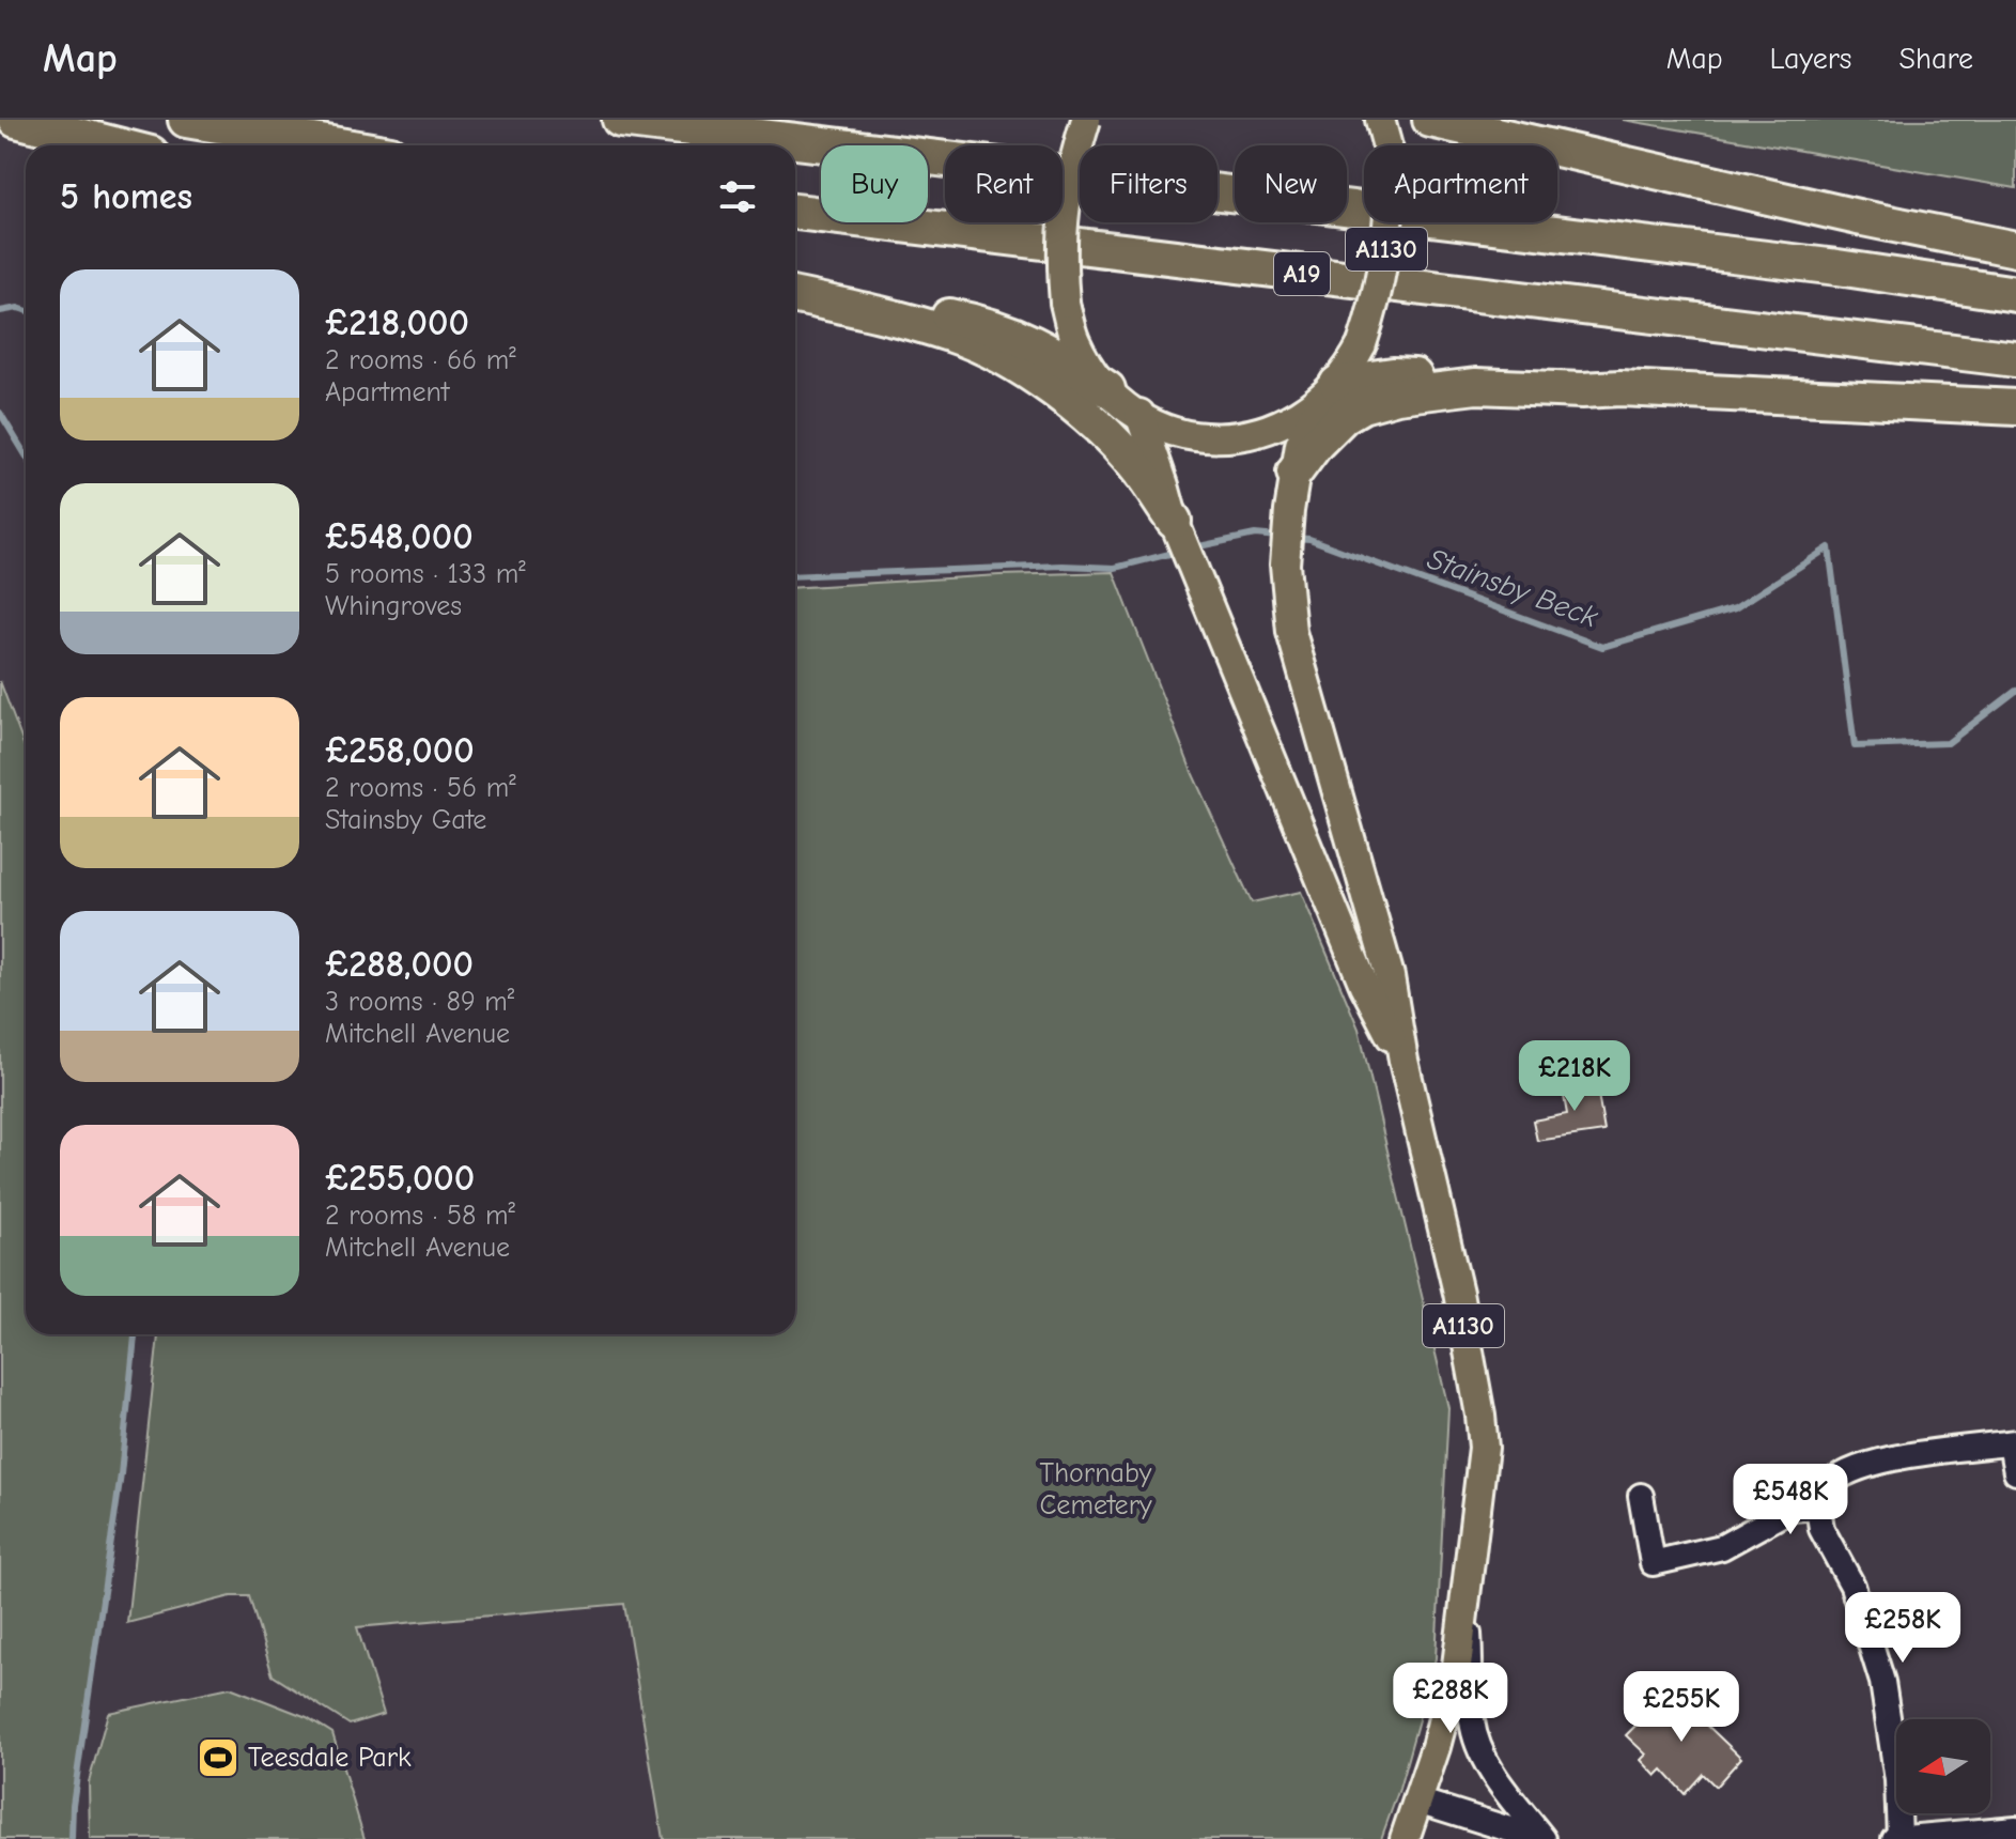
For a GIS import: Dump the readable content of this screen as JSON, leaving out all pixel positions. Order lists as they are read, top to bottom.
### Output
{
  "streets": {
    "highway": ["A19"],
    "main road": ["A1130"]
  },
  "water": ["Stainsby Beck"],
  "parks": ["Thornaby Cemetery"],
  "places": {
    "sports": ["Teesdale Park"]
  },
  "north": "left",
  "page": {
    "header": "Map",
    "nav": ["Map", "Layers", "Share"],
    "chip": [
      "Buy",
      "Rent",
      "Filters",
      "New",
      "Apartment"
    ],
    "heading": "5 homes",
    "list": [
      {
        "name": "£218,000",
        "note": "2 rooms · 66 m² · Apartment"
      },
      {
        "name": "£548,000",
        "note": "5 rooms · 133 m² · Whingroves"
      },
      {
        "name": "£258,000",
        "note": "2 rooms · 56 m² · Stainsby Gate"
      },
      {
        "name": "£288,000",
        "note": "3 rooms · 89 m² · Mitchell Avenue"
      },
      {
        "name": "£255,000",
        "note": "2 rooms · 58 m² · Mitchell Avenue"
      }
    ],
    "price": [
      "£218K",
      "£548K",
      "£258K",
      "£288K",
      "£255K"
    ]
  }
}
